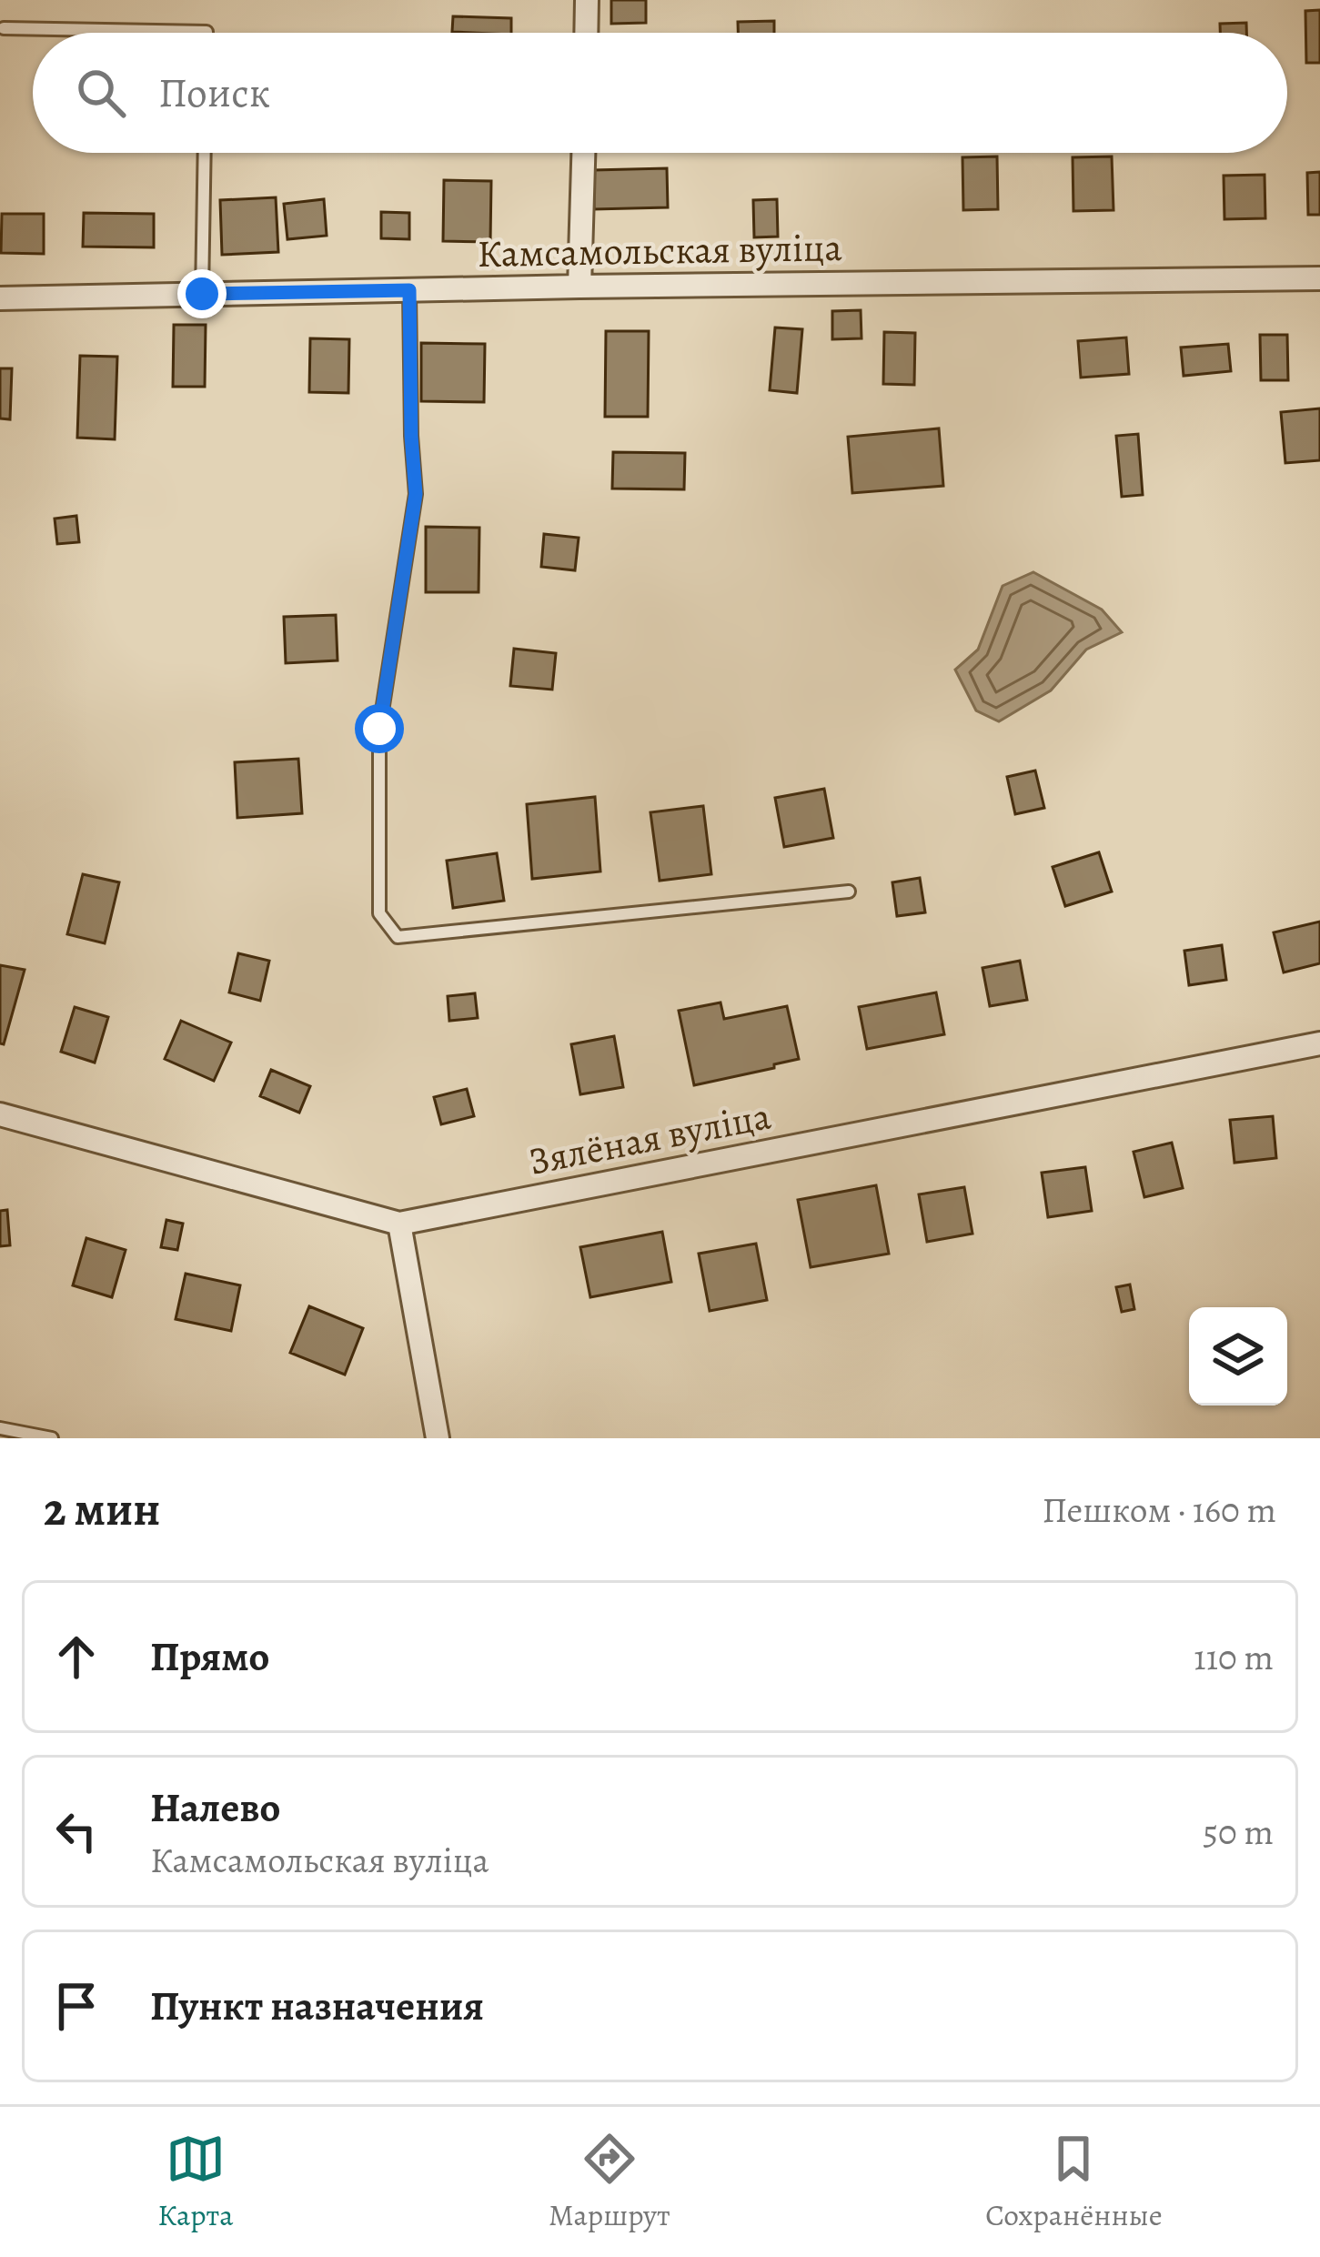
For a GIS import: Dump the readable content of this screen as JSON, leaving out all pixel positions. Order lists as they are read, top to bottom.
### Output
{
  "streets": {
    "street": ["Камсамольская вуліца", "Зялёная вуліца"]
  },
  "page": {
    "search": "Поиск",
    "heading": ["2 мин", "Пешком · 160 m"],
    "list": [
      ["Прямо", "110 m"],
      ["Налево", "Камсамольская вуліца", "50 m"],
      "Пункт назначения"
    ],
    "nav": ["Карта", "Маршрут", "Сохранённые"]
  }
}
